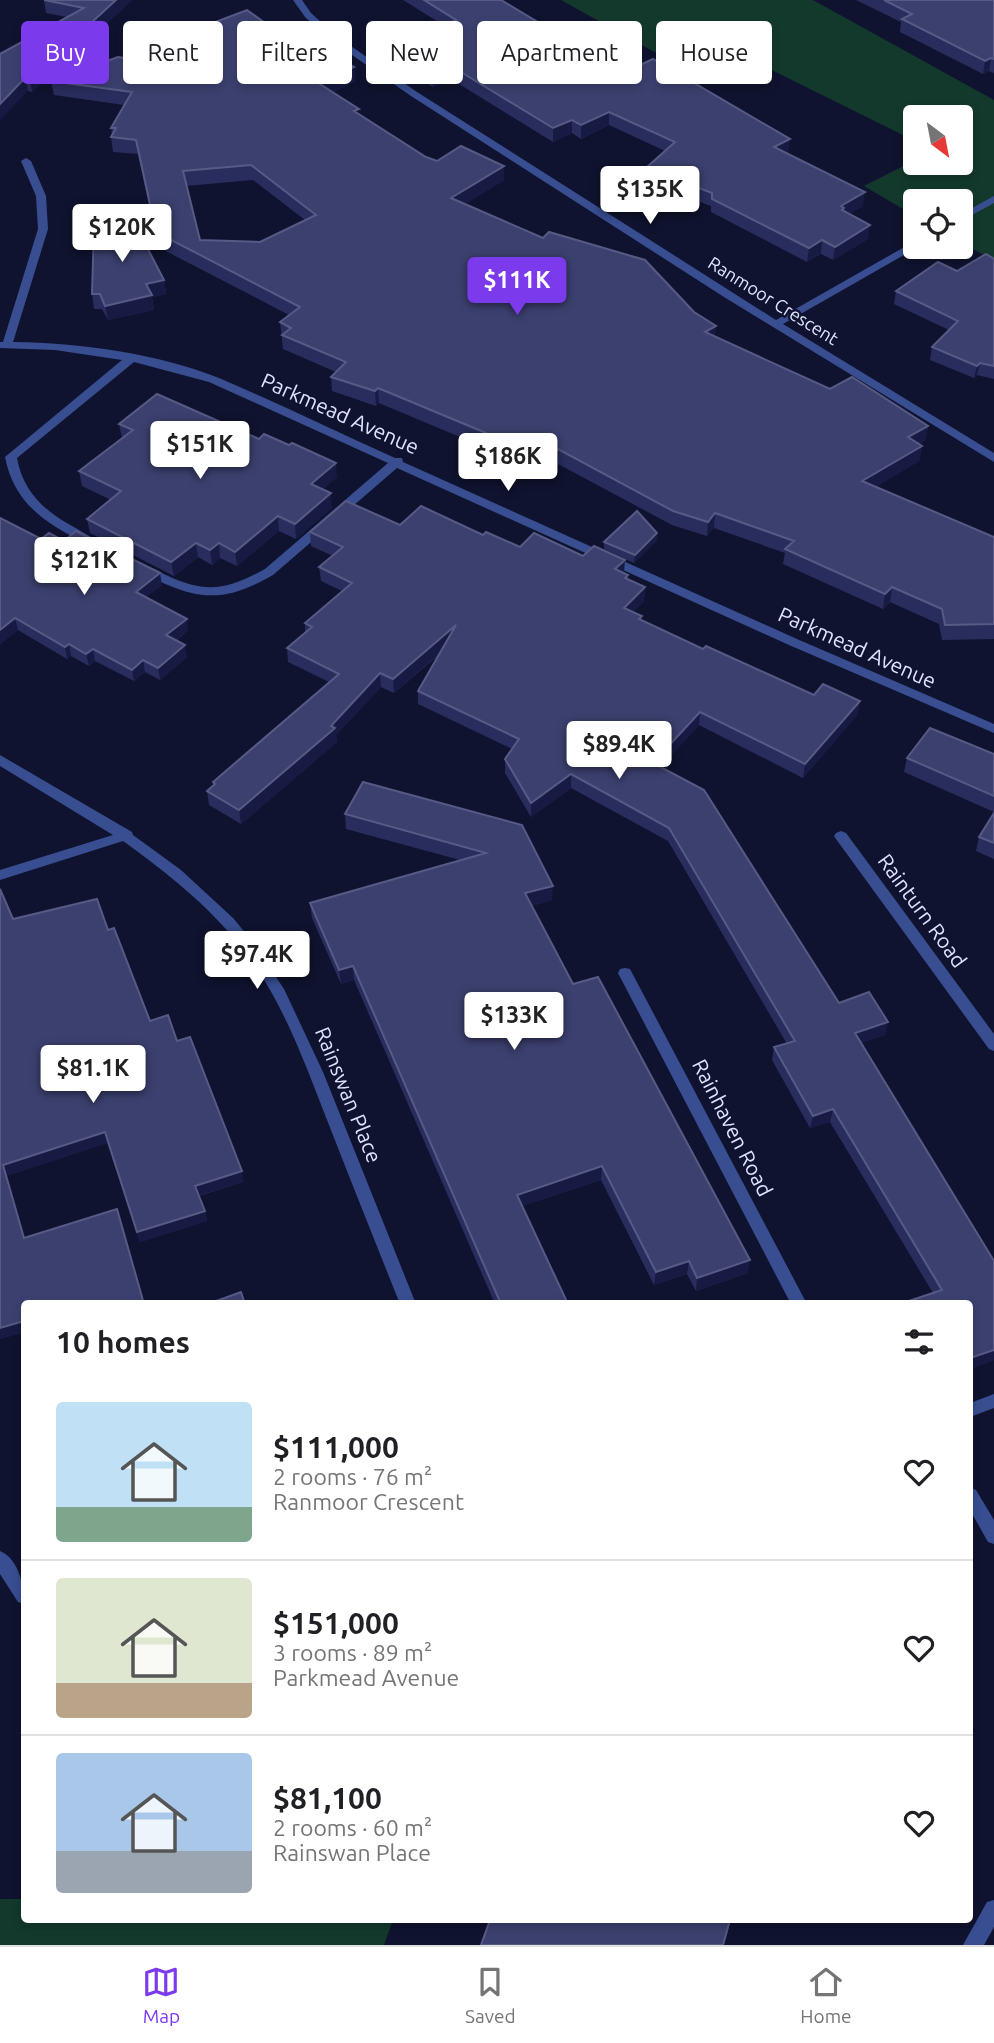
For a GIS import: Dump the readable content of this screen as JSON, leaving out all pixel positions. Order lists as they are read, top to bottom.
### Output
{
  "streets": {
    "street": [
      "Ranmoor Crescent",
      "Parkmead Avenue",
      "Rainturn Road",
      "Rainswan Place",
      "Rainhaven Road"
    ]
  },
  "north": "bottom right",
  "page": {
    "chip": [
      "Buy",
      "Rent",
      "Filters",
      "New",
      "Apartment",
      "House"
    ],
    "price": [
      "$135K",
      "$120K",
      "$111K",
      "$151K",
      "$186K",
      "$121K",
      "$89.4K",
      "$97.4K",
      "$133K",
      "$81.1K"
    ],
    "heading": "10 homes",
    "list": [
      {
        "name": "$111,000",
        "note": "2 rooms · 76 m² · Ranmoor Crescent"
      },
      {
        "name": "$151,000",
        "note": "3 rooms · 89 m² · Parkmead Avenue"
      },
      {
        "name": "$81,100",
        "note": "2 rooms · 60 m² · Rainswan Place"
      }
    ],
    "tabs": ["Map", "Saved", "Home"]
  }
}
